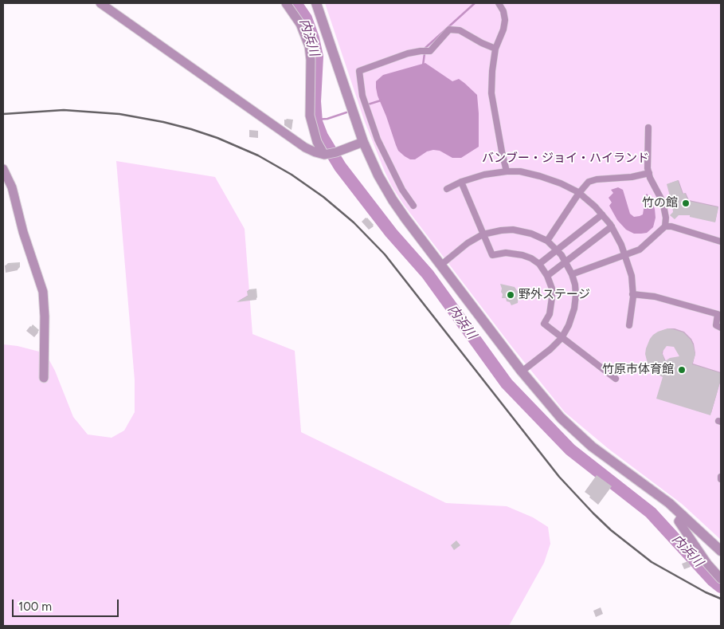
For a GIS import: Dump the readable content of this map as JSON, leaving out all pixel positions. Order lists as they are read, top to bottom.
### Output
{
  "water": ["内浜川"],
  "parks": ["バンブー・ジョイ・ハイランド"],
  "places": ["竹の館", "野外ステージ", "竹原市体育館"],
  "scale_bar": "100 m"
}
